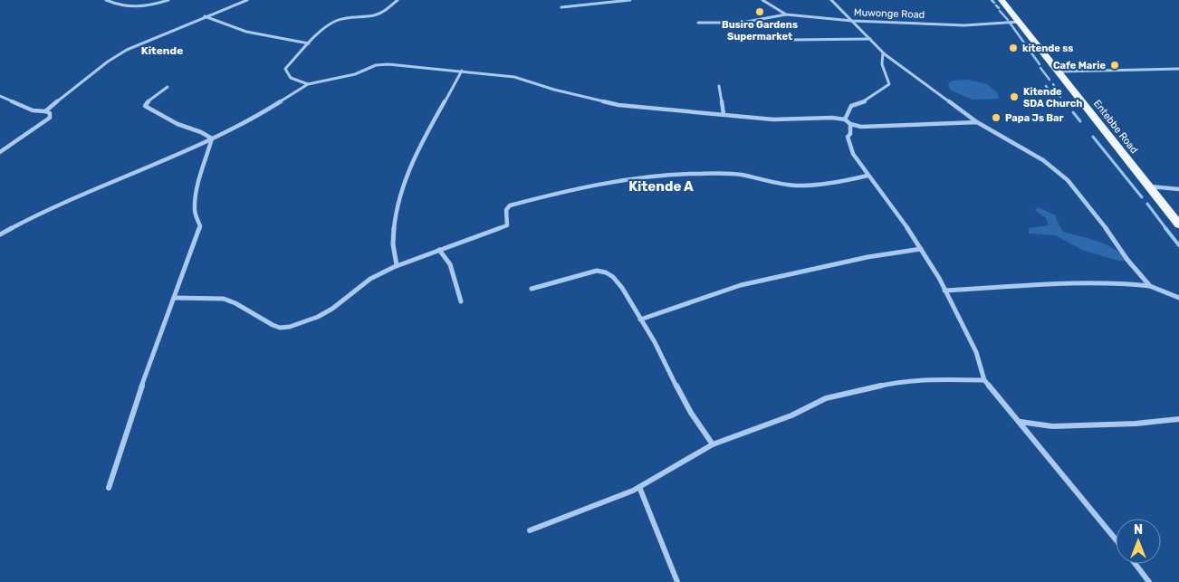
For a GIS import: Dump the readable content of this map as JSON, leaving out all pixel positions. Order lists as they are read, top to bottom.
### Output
{
  "streets": {
    "main road": ["Entebbe Road"],
    "street": ["Muwonge Road"]
  },
  "crossings": [
    ["Muwonge Road", "Entebbe Road"]
  ],
  "districts": ["Kitende", "Kitende A"],
  "places": [
    "Busiro Gardens Supermarket",
    "kitende ss",
    "Cafe Marie",
    "Kitende SDA Church",
    "Papa Js Bar"
  ],
  "north": "top"
}
